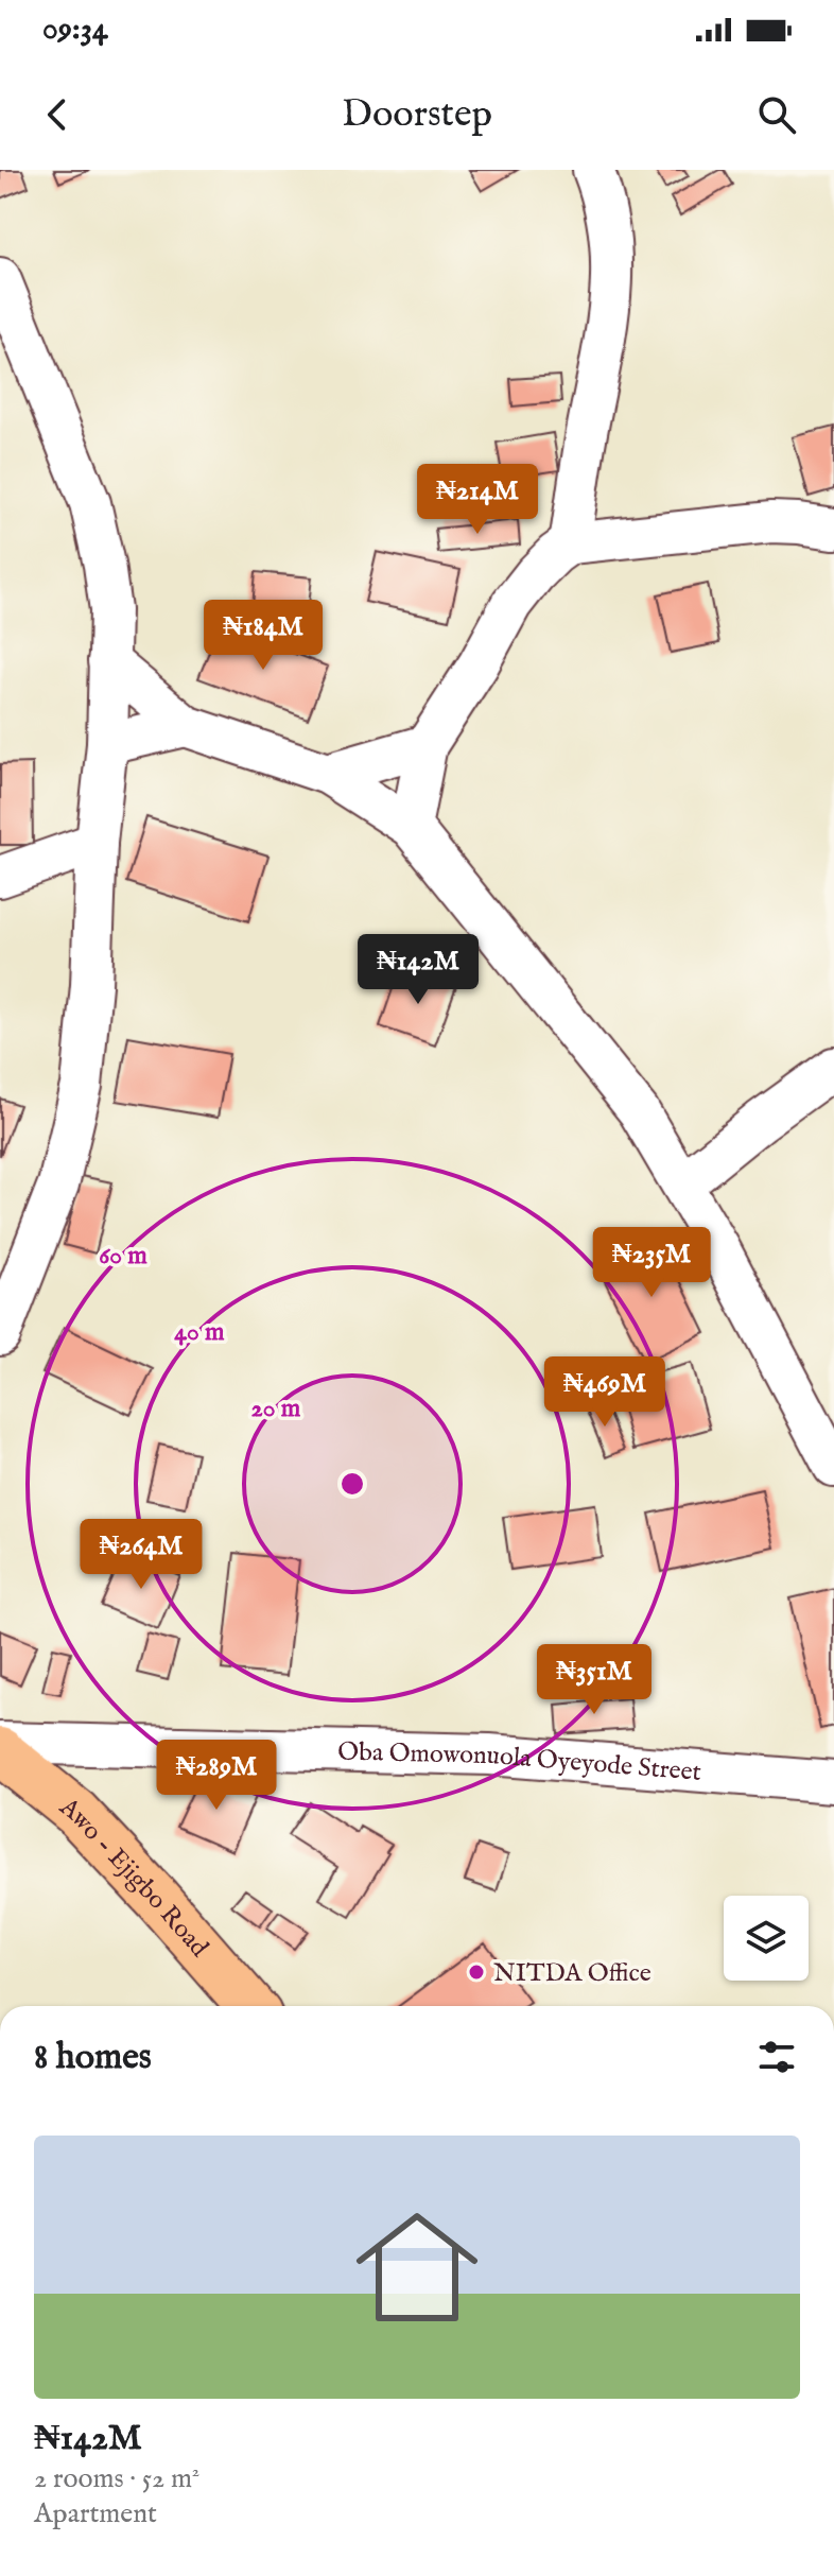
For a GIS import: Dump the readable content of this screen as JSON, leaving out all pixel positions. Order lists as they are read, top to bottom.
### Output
{
  "streets": {
    "main road": ["Awo - Ejigbo Road"],
    "street": ["Oba Omowonuola Oyeyode Street"]
  },
  "places": ["NITDA Office"],
  "page": {
    "status": "09:34",
    "header": "Doorstep",
    "price": [
      "₦214M",
      "₦184M",
      "₦142M",
      "₦235M",
      "₦469M",
      "₦264M",
      "₦351M",
      "₦289M"
    ],
    "heading": "8 homes",
    "list": [
      {
        "name": "₦142M",
        "note": "2 rooms · 52 m² · Apartment"
      }
    ]
  },
  "rings": ["60 m", "40 m", "20 m"]
}
